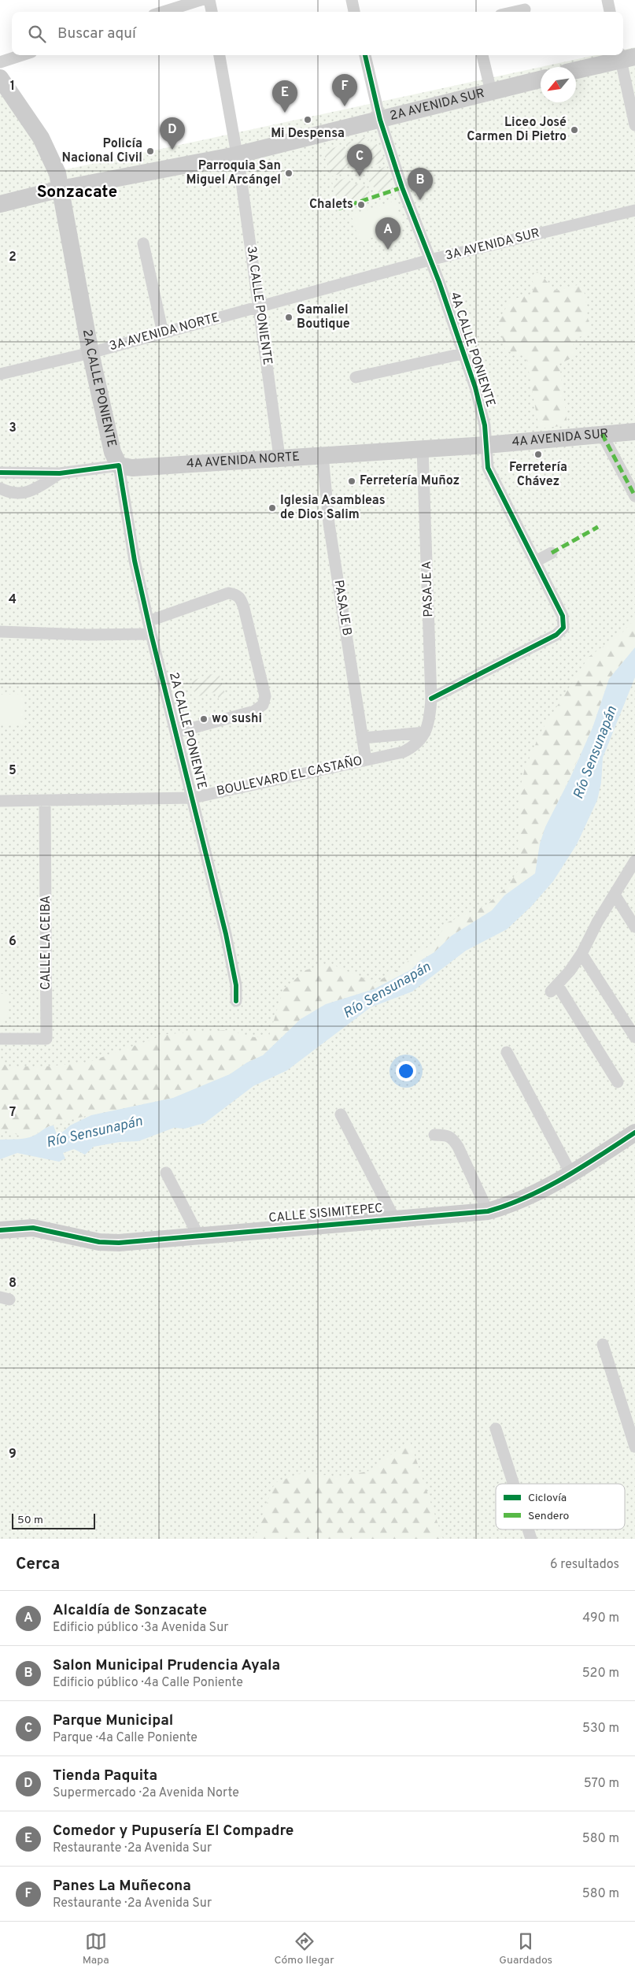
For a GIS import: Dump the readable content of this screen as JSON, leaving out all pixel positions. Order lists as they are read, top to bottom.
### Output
{
  "streets": {
    "street": [
      "2A AVENIDA SUR",
      "3A AVENIDA SUR",
      "3A CALLE PONIENTE",
      "3A AVENIDA NORTE",
      "4A CALLE PONIENTE",
      "2A CALLE PONIENTE",
      "4A AVENIDA SUR",
      "4A AVENIDA NORTE",
      "PASAJE A",
      "PASAJE B",
      "BOULEVARD EL CASTAÑO",
      "CALLE LA CEIBA",
      "CALLE SISIMITEPEC"
    ]
  },
  "crossings": [
    ["2A AVENIDA SUR", "3A CALLE PONIENTE"],
    ["2A AVENIDA SUR", "4A CALLE PONIENTE"],
    ["2A AVENIDA SUR", "2A CALLE PONIENTE"],
    ["3A AVENIDA SUR", "3A CALLE PONIENTE"],
    ["3A AVENIDA SUR", "3A AVENIDA NORTE"],
    ["3A AVENIDA SUR", "4A CALLE PONIENTE"],
    ["3A CALLE PONIENTE", "3A AVENIDA NORTE"],
    ["3A CALLE PONIENTE", "4A AVENIDA NORTE"],
    ["3A AVENIDA NORTE", "2A CALLE PONIENTE"],
    ["4A CALLE PONIENTE", "4A AVENIDA SUR"],
    ["4A CALLE PONIENTE", "4A AVENIDA NORTE"],
    ["4A CALLE PONIENTE", "PASAJE A"],
    ["2A CALLE PONIENTE", "4A AVENIDA NORTE"],
    ["2A CALLE PONIENTE", "BOULEVARD EL CASTAÑO"],
    ["4A AVENIDA SUR", "4A AVENIDA NORTE"],
    ["4A AVENIDA NORTE", "PASAJE A"],
    ["4A AVENIDA NORTE", "PASAJE B"],
    ["PASAJE A", "BOULEVARD EL CASTAÑO"],
    ["PASAJE B", "BOULEVARD EL CASTAÑO"],
    ["BOULEVARD EL CASTAÑO", "CALLE LA CEIBA"]
  ],
  "districts": ["Sonzacate"],
  "water": ["Río Sensunapán"],
  "places": [
    "Mi Despensa",
    "Liceo José Carmen Di Pietro",
    "Policía Nacional Civil",
    "Parroquia San Miguel Arcángel",
    "Chalets",
    "Gamaliel Boutique",
    "Ferretería Chávez",
    "Ferretería Muñoz",
    "Iglesia Asambleas de Dios Salim",
    "wo sushi"
  ],
  "legend": ["Ciclovía", "Sendero"],
  "scale_bar": "50 m",
  "north": "bottom left",
  "page": {
    "search": "Buscar aquí",
    "pins": [
      "F",
      "E",
      "D",
      "C",
      "B",
      "A"
    ],
    "scale": "50 m",
    "heading": ["Cerca", "6 resultados"],
    "list": [
      {
        "mark": "A",
        "name": "Alcaldía de Sonzacate",
        "note": "Edificio público · 3a Avenida Sur",
        "value": "490 m"
      },
      {
        "mark": "B",
        "name": "Salon Municipal Prudencia Ayala",
        "note": "Edificio público · 4a Calle Poniente",
        "value": "520 m"
      },
      {
        "mark": "C",
        "name": "Parque Municipal",
        "note": "Parque · 4a Calle Poniente",
        "value": "530 m"
      },
      {
        "mark": "D",
        "name": "Tienda Paquita",
        "note": "Supermercado · 2a Avenida Norte",
        "value": "570 m"
      },
      {
        "mark": "E",
        "name": "Comedor y Pupusería El Compadre",
        "note": "Restaurante · 2a Avenida Sur",
        "value": "580 m"
      },
      {
        "mark": "F",
        "name": "Panes La Muñecona",
        "note": "Restaurante · 2a Avenida Sur",
        "value": "580 m"
      }
    ],
    "nav": ["Mapa", "Cómo llegar", "Guardados"]
  },
  "grid": {
    "rows": [
      "1",
      "2",
      "3",
      "4",
      "5",
      "6",
      "7",
      "8",
      "9"
    ]
  }
}
